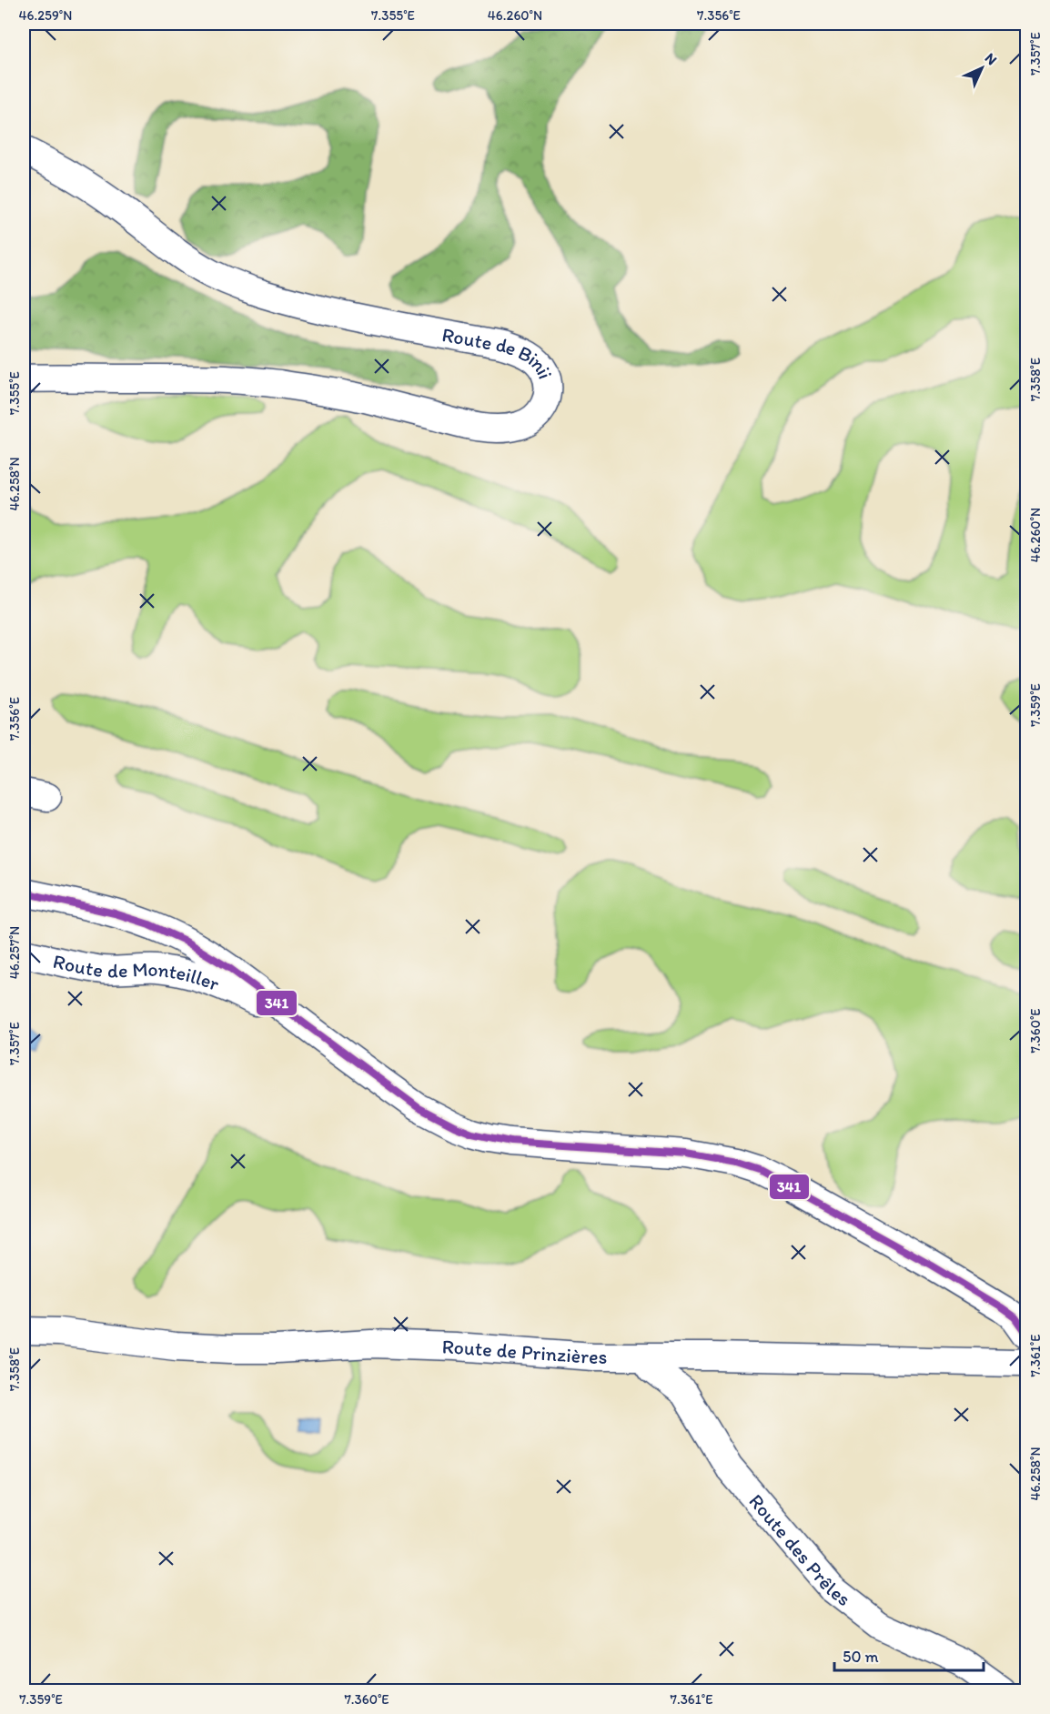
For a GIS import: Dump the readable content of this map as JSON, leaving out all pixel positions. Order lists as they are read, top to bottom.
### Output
{
  "streets": {
    "street": [
      "Route de Binii",
      "Route de Monteiller",
      "Route de Prinzières",
      "Route des Prêles"
    ]
  },
  "crossings": [
    ["Route de Prinzières", "Route des Prêles"]
  ],
  "lines": ["transit line 341"],
  "scale_bar": "50 m",
  "north": "top right",
  "coordinates": [
    "46.259°N",
    "7.355°E",
    "46.260°N",
    "7.356°E",
    "7.357°E",
    "7.358°E",
    "46.258°N",
    "7.359°E",
    "46.257°N",
    "7.360°E",
    "7.361°E"
  ]
}
